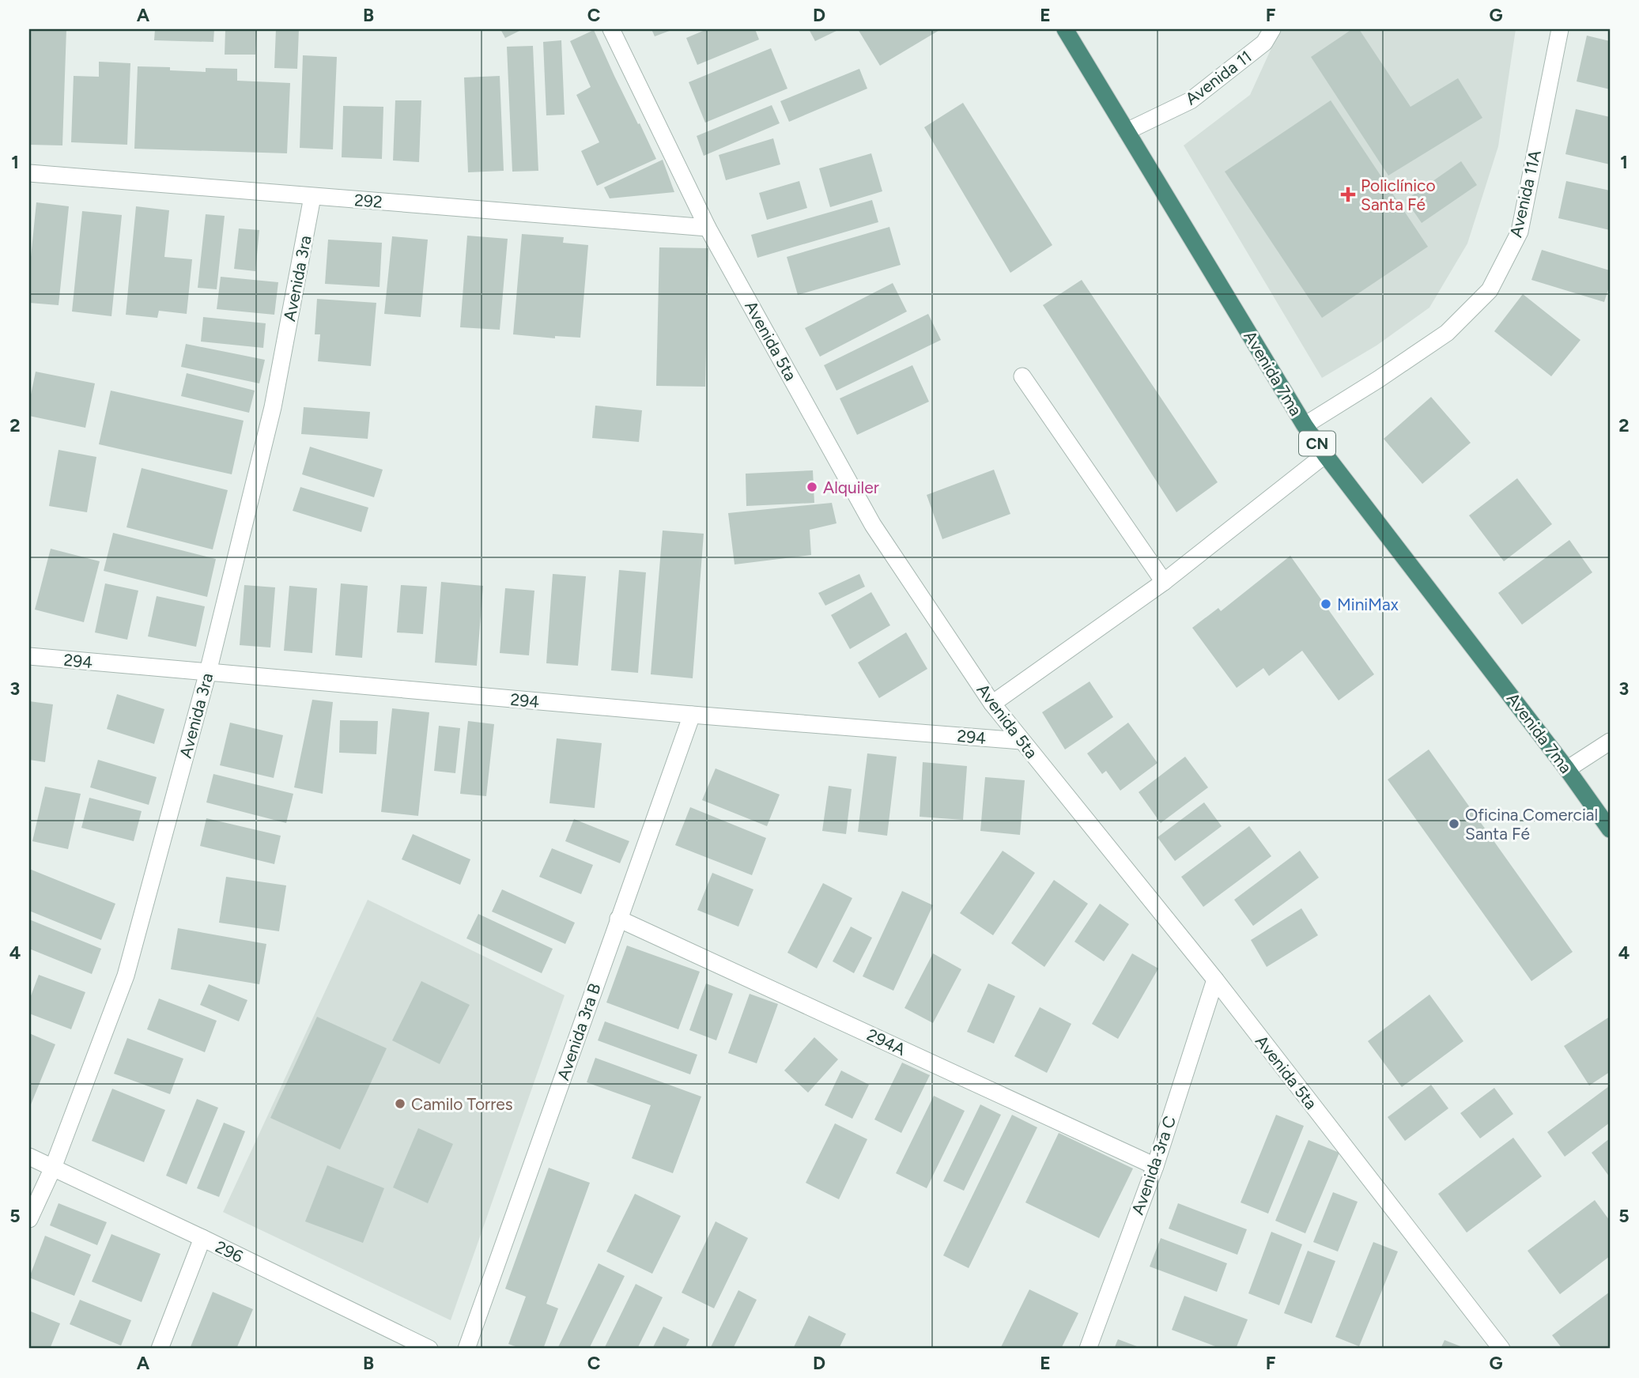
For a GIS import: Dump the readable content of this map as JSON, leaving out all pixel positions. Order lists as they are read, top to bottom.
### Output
{
  "streets": {
    "highway": ["Avenida 7ma", "CN"],
    "street": [
      "Avenida 11",
      "Avenida 11A",
      "292",
      "Avenida 3ra",
      "Avenida 5ta",
      "294",
      "Avenida 3ra B",
      "294A",
      "Avenida 3ra C",
      "296"
    ]
  },
  "crossings": [
    ["Avenida 11", "Avenida 7ma"],
    ["Avenida 11A", "Avenida 7ma"],
    ["292", "Avenida 3ra"],
    ["292", "Avenida 5ta"],
    ["Avenida 3ra", "294"],
    ["Avenida 3ra", "296"],
    ["Avenida 5ta", "294"],
    ["Avenida 5ta", "Avenida 3ra C"],
    ["Avenida 7ma", "294"],
    ["294", "Avenida 3ra B"],
    ["Avenida 3ra B", "294A"],
    ["294A", "Avenida 3ra C"]
  ],
  "places": {
    "health": ["Policlínico Santa Fé"],
    "other": [
      "Alquiler",
      "MiniMax",
      "Oficina Comercial Santa Fé",
      "Camilo Torres"
    ]
  },
  "grid": {
    "columns": [
      "A",
      "B",
      "C",
      "D",
      "E",
      "F",
      "G"
    ],
    "rows": [
      "1",
      "2",
      "3",
      "4",
      "5"
    ]
  }
}
